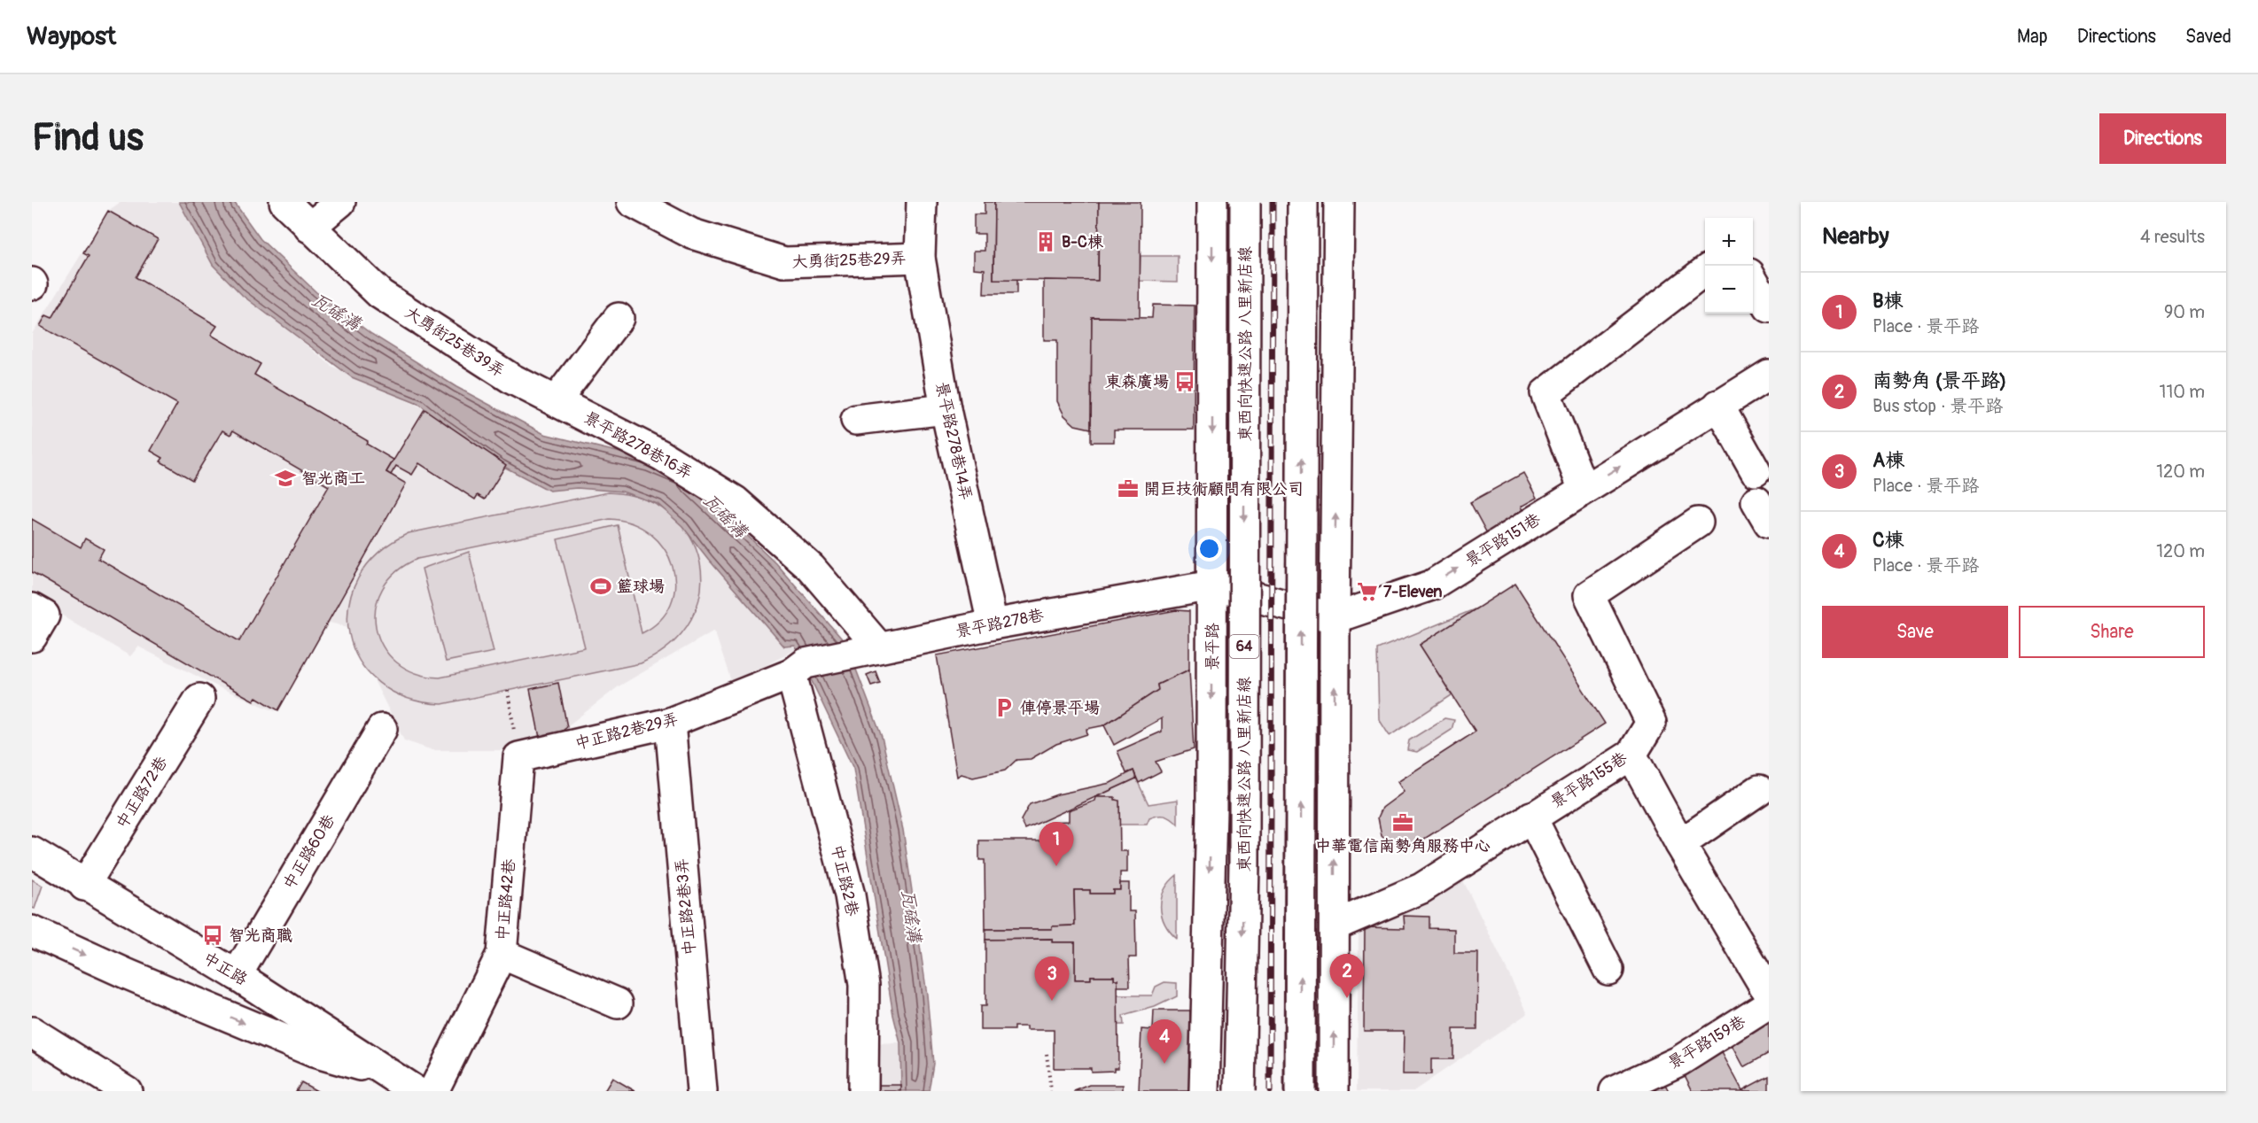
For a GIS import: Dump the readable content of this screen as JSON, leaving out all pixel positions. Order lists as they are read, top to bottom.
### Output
{
  "streets": {
    "main road": [
      "大勇街25巷29弄",
      "大勇街25巷39弄",
      "東西向快速公路 八里新店線",
      "景平路278巷14弄",
      "景平路278巷16弄",
      "景平路151巷",
      "景平路278巷",
      "景平路",
      "64",
      "中正路2巷29弄",
      "景平路155巷",
      "中正路72巷",
      "中正路60巷",
      "中正路2巷",
      "中正路42巷",
      "中正路2巷3弄",
      "中正路",
      "景平路159巷"
    ]
  },
  "crossings": [
    ["大勇街25巷29弄", "景平路278巷14弄"],
    ["大勇街25巷39弄", "景平路278巷16弄"],
    ["景平路278巷14弄", "景平路278巷"],
    ["景平路278巷16弄", "景平路278巷"],
    ["景平路278巷", "景平路"],
    ["景平路278巷", "中正路2巷29弄"],
    ["景平路278巷", "中正路2巷"],
    ["中正路2巷29弄", "中正路2巷"],
    ["中正路2巷29弄", "中正路42巷"],
    ["中正路2巷29弄", "中正路2巷3弄"],
    ["中正路72巷", "中正路"],
    ["中正路60巷", "中正路"]
  ],
  "one_way": ["景平路151巷"],
  "water": ["瓦磘溝"],
  "places": {
    "building": ["B-C棟"],
    "bus stop": ["東森廣場", "智光商職"],
    "school or university": ["智光商工"],
    "office": ["開巨技術顧問有限公司", "中華電信南勢角服務中心"],
    "sports": ["籃球場"],
    "supermarket": ["7-Eleven"],
    "parking": ["俥停景平場"]
  },
  "page": {
    "header": "Waypost",
    "nav": ["Map", "Directions", "Saved"],
    "buttons": [
      "Directions",
      ["Save", "Share"]
    ],
    "title": "Find us",
    "heading": ["Nearby", "4 results"],
    "map_buttons": ["+", "−"],
    "list": [
      {
        "mark": "1",
        "name": "B棟",
        "note": "Place · 景平路",
        "value": "90 m"
      },
      {
        "mark": "2",
        "name": "南勢角 (景平路)",
        "note": "Bus stop · 景平路",
        "value": "110 m"
      },
      {
        "mark": "3",
        "name": "A棟",
        "note": "Place · 景平路",
        "value": "120 m"
      },
      {
        "mark": "4",
        "name": "C棟",
        "note": "Place · 景平路",
        "value": "120 m"
      }
    ],
    "pins": [
      "1",
      "2",
      "3",
      "4"
    ]
  }
}
